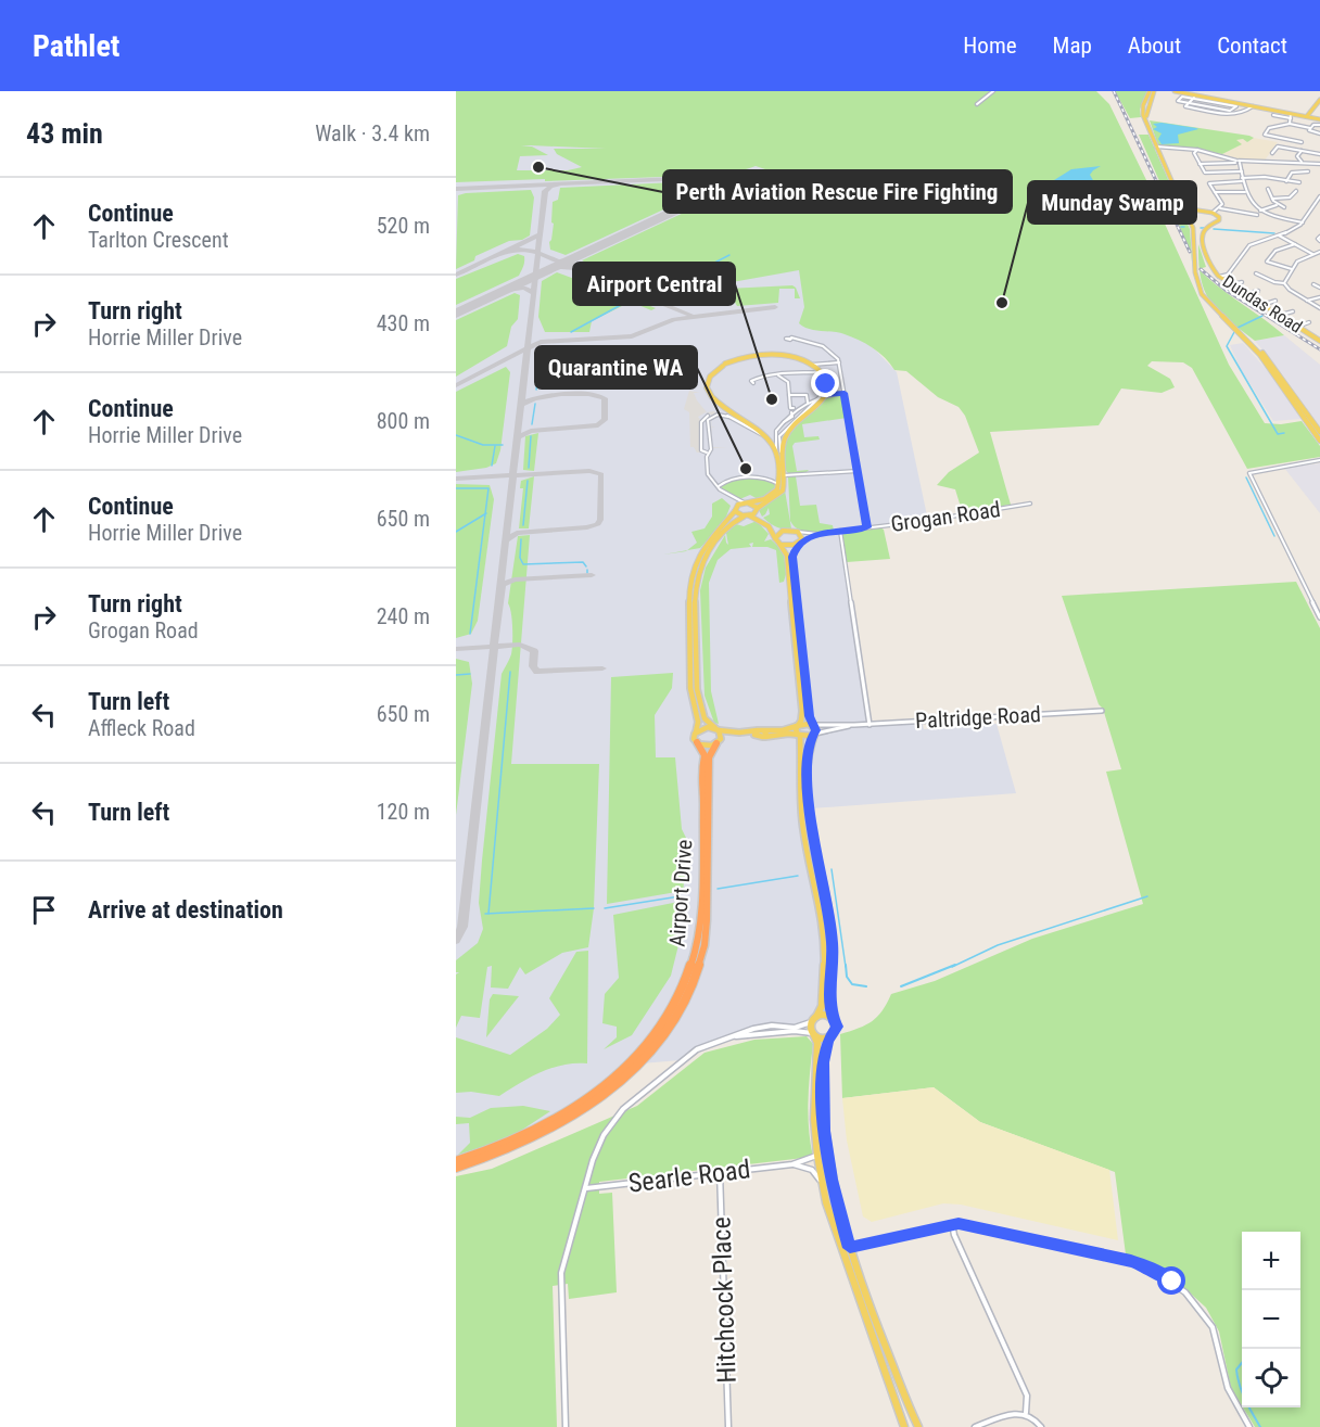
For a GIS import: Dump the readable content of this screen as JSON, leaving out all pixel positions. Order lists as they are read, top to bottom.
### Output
{
  "streets": {
    "highway": ["Airport Drive"],
    "main road": ["Dundas Road"],
    "street": [
      "Grogan Road",
      "Paltridge Road",
      "Searle Road",
      "Hitchcock Place"
    ]
  },
  "crossings": [
    ["Searle Road", "Hitchcock Place"]
  ],
  "places": [
    "Perth Aviation Rescue Fire Fighting",
    "Munday Swamp",
    "Airport Central",
    "Quarantine WA"
  ],
  "page": {
    "header": "Pathlet",
    "nav": [
      "Home",
      "Map",
      "About",
      "Contact"
    ],
    "heading": ["43 min", "Walk · 3.4 km"],
    "list": [
      ["Continue", "Tarlton Crescent", "520 m"],
      ["Turn right", "Horrie Miller Drive", "430 m"],
      ["Continue", "Horrie Miller Drive", "800 m"],
      ["Continue", "Horrie Miller Drive", "650 m"],
      ["Turn right", "Grogan Road", "240 m"],
      ["Turn left", "Affleck Road", "650 m"],
      ["Turn left", "120 m"],
      "Arrive at destination"
    ],
    "map_buttons": ["+", "−"]
  }
}
